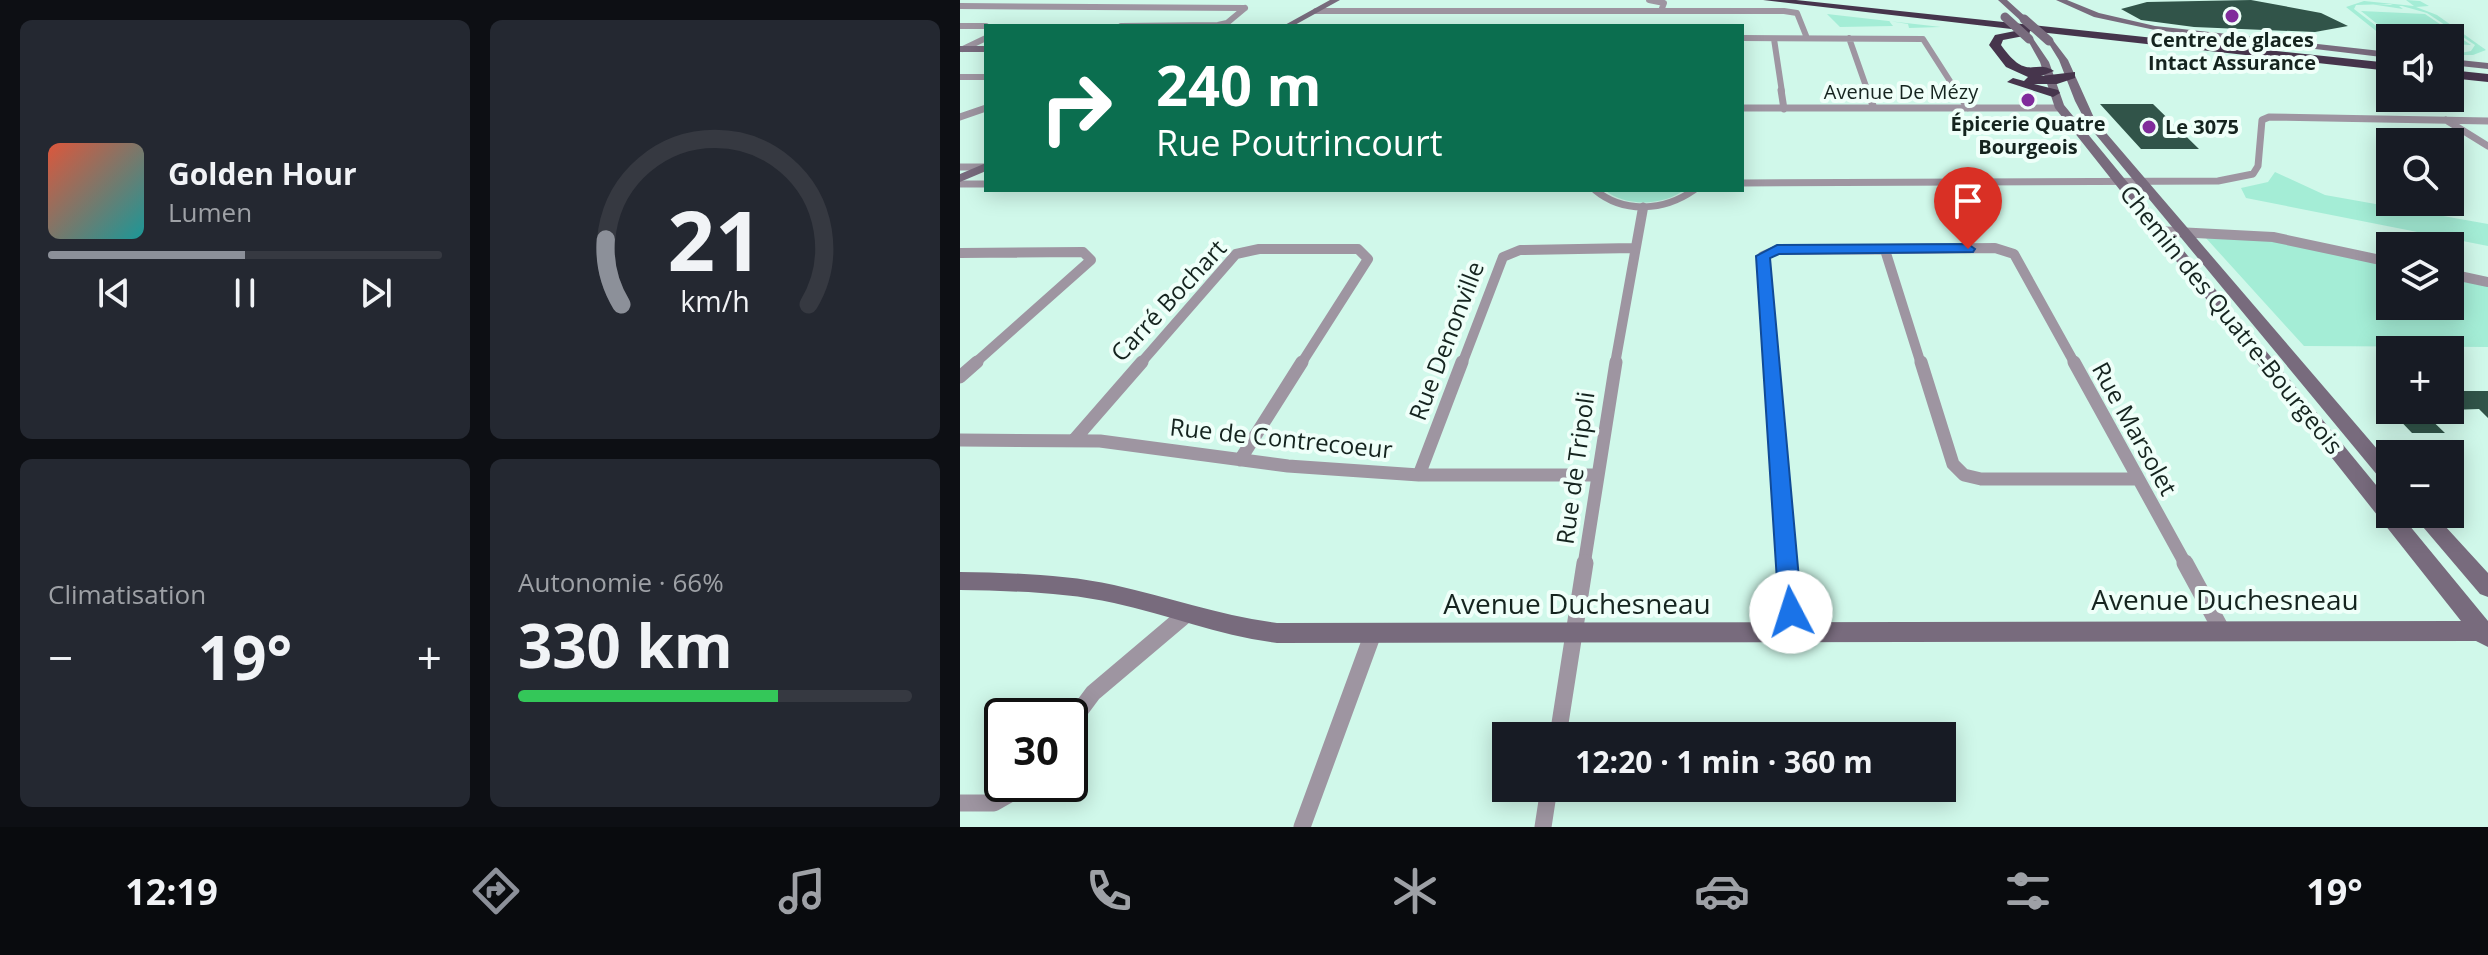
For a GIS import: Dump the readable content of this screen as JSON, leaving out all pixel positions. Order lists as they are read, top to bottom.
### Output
{
  "streets": {
    "main road": ["Chemin des Quatre-Bourgeois", "Avenue Duchesneau"],
    "street": [
      "Avenue De Mézy",
      "Carré Bochart",
      "Rue Denonville",
      "Rue Marsolet",
      "Rue de Contrecoeur",
      "Rue de Tripoli"
    ]
  },
  "crossings": [
    ["Avenue De Mézy", "Chemin des Quatre-Bourgeois"],
    ["Carré Bochart", "Rue de Contrecoeur"],
    ["Chemin des Quatre-Bourgeois", "Avenue Duchesneau"],
    ["Rue Denonville", "Rue de Contrecoeur"],
    ["Rue Denonville", "Rue de Tripoli"],
    ["Rue Marsolet", "Avenue Duchesneau"],
    ["Rue de Contrecoeur", "Rue de Tripoli"],
    ["Rue de Tripoli", "Avenue Duchesneau"]
  ],
  "places": ["Centre de glaces Intact Assurance", "Épicerie Quatre Bourgeois", "Le 3075"],
  "page": {
    "map_buttons": ["+", "−"],
    "turn": ["240 m", "Rue Poutrincourt"],
    "song": ["Golden Hour", "Lumen"],
    "tile": [
      "Climatisation",
      ["Autonomie · 66%", "330 km"]
    ],
    "heat": ["−", "19°", "+"],
    "limit": "30",
    "trip": "12:20 · 1 min · 360 m",
    "tabs": ["12:19", "19°"],
    "gauge": ["21", "km/h"]
  }
}
